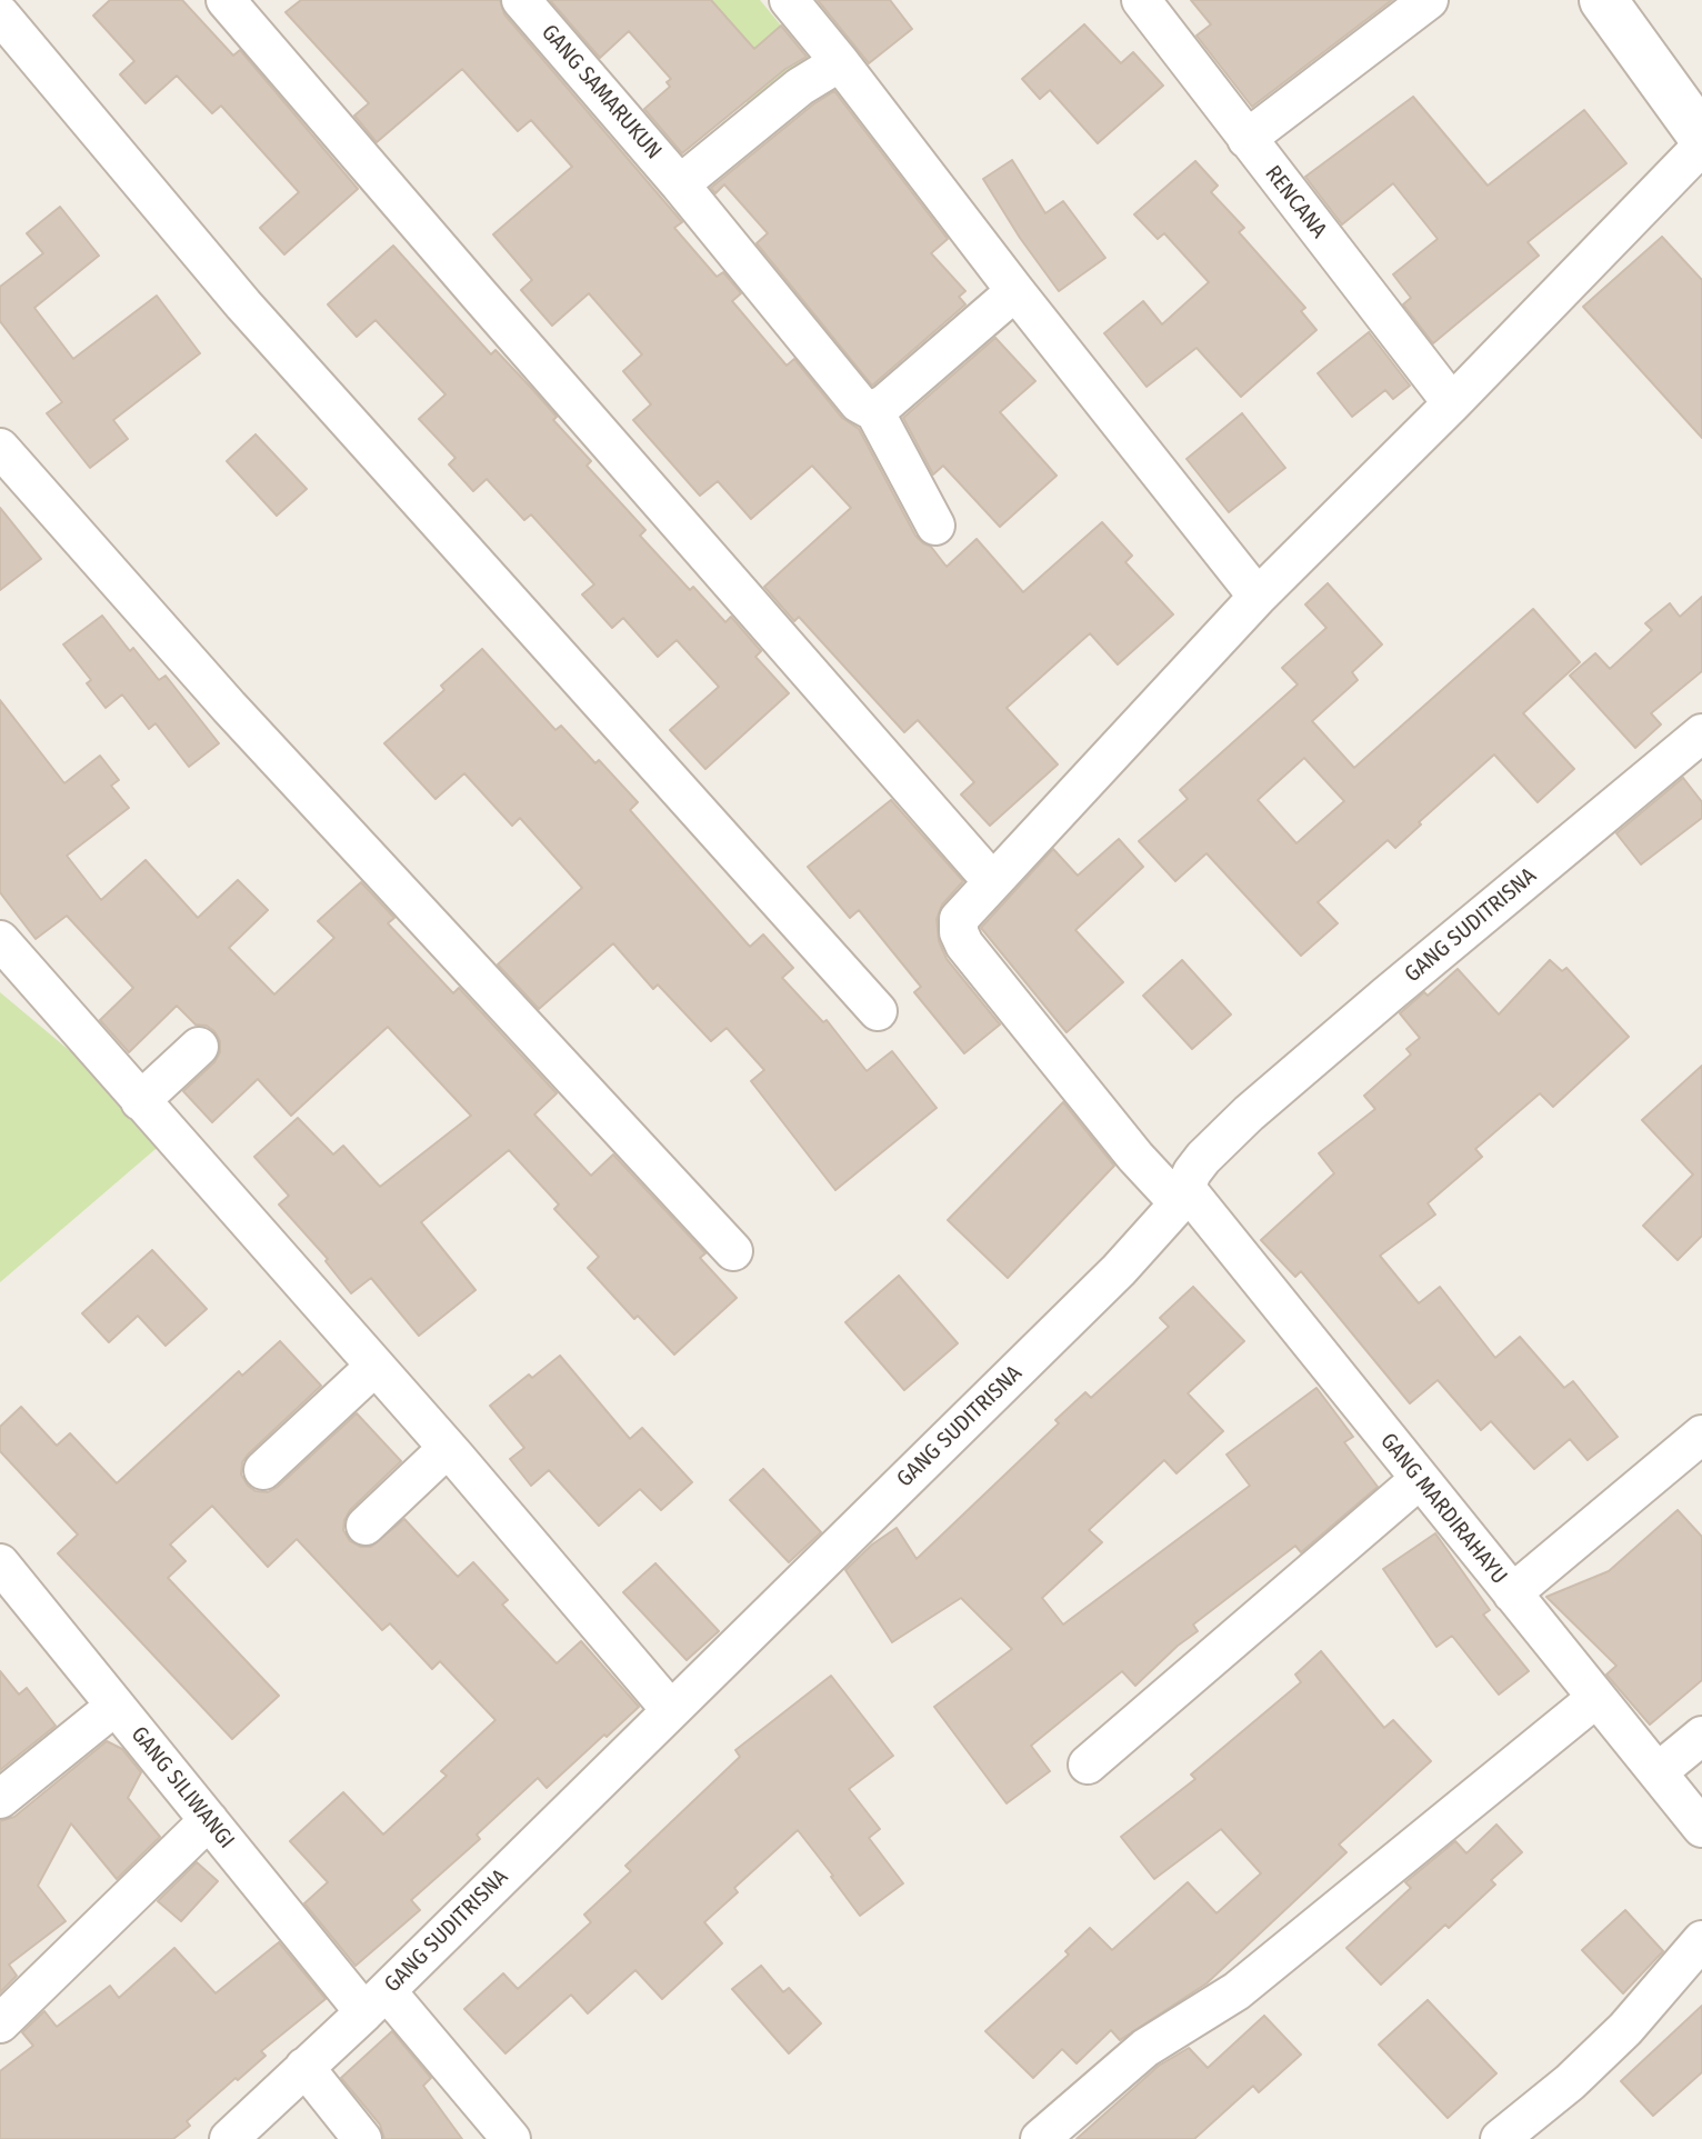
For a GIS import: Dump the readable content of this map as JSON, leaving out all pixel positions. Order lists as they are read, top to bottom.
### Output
{
  "streets": {
    "street": [
      "GANG SAMARUKUN",
      "RENCANA",
      "GANG SUDITRISNA",
      "GANG MARDIRAHAYU",
      "GANG SILIWANGI"
    ]
  },
  "crossings": [
    ["RENCANA", "GANG MARDIRAHAYU"],
    ["GANG SUDITRISNA", "GANG MARDIRAHAYU"],
    ["GANG SUDITRISNA", "GANG SILIWANGI"]
  ]
}
